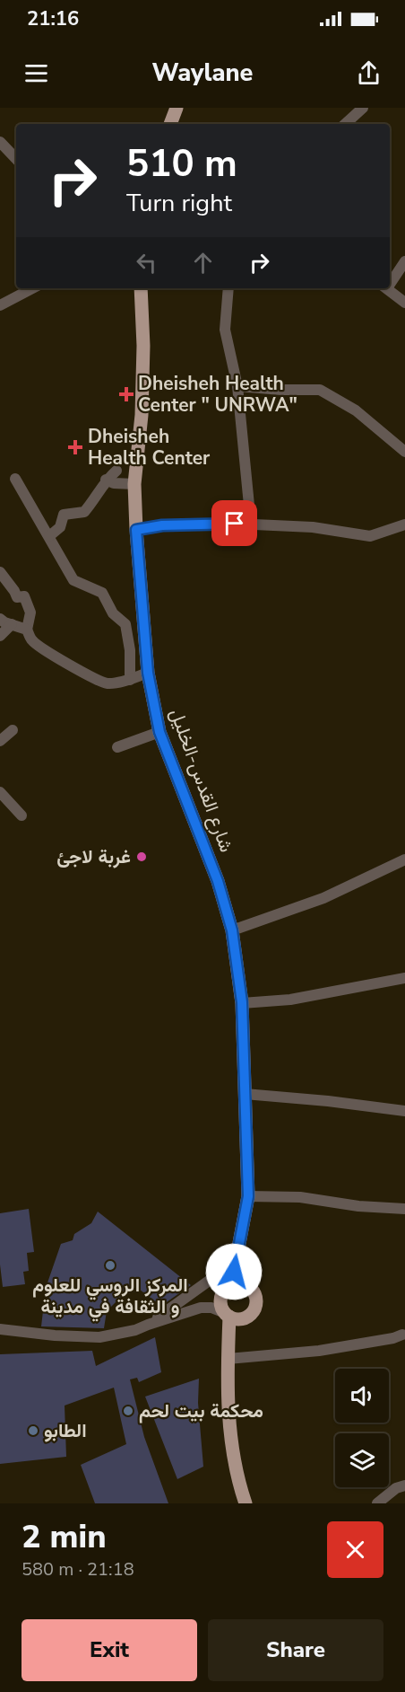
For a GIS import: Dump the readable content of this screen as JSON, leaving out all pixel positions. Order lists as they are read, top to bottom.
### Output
{
  "streets": {
    "main road": ["شارع القدس-الخليل"]
  },
  "places": {
    "health": ["Dheisheh Health Center \" UNRWA\"", "Dheisheh Health Center"],
    "other": [
      "غربة لاجئ",
      "المركز الروسي للعلوم و الثقافة في مدينة",
      "محكمة بيت لحم",
      "الطابو"
    ]
  },
  "page": {
    "status": "21:16",
    "header": "Waylane",
    "turn": ["510 m", "Turn right"],
    "heading": ["2 min", "580 m · 21:18"],
    "buttons": ["Exit", "Share"]
  }
}
